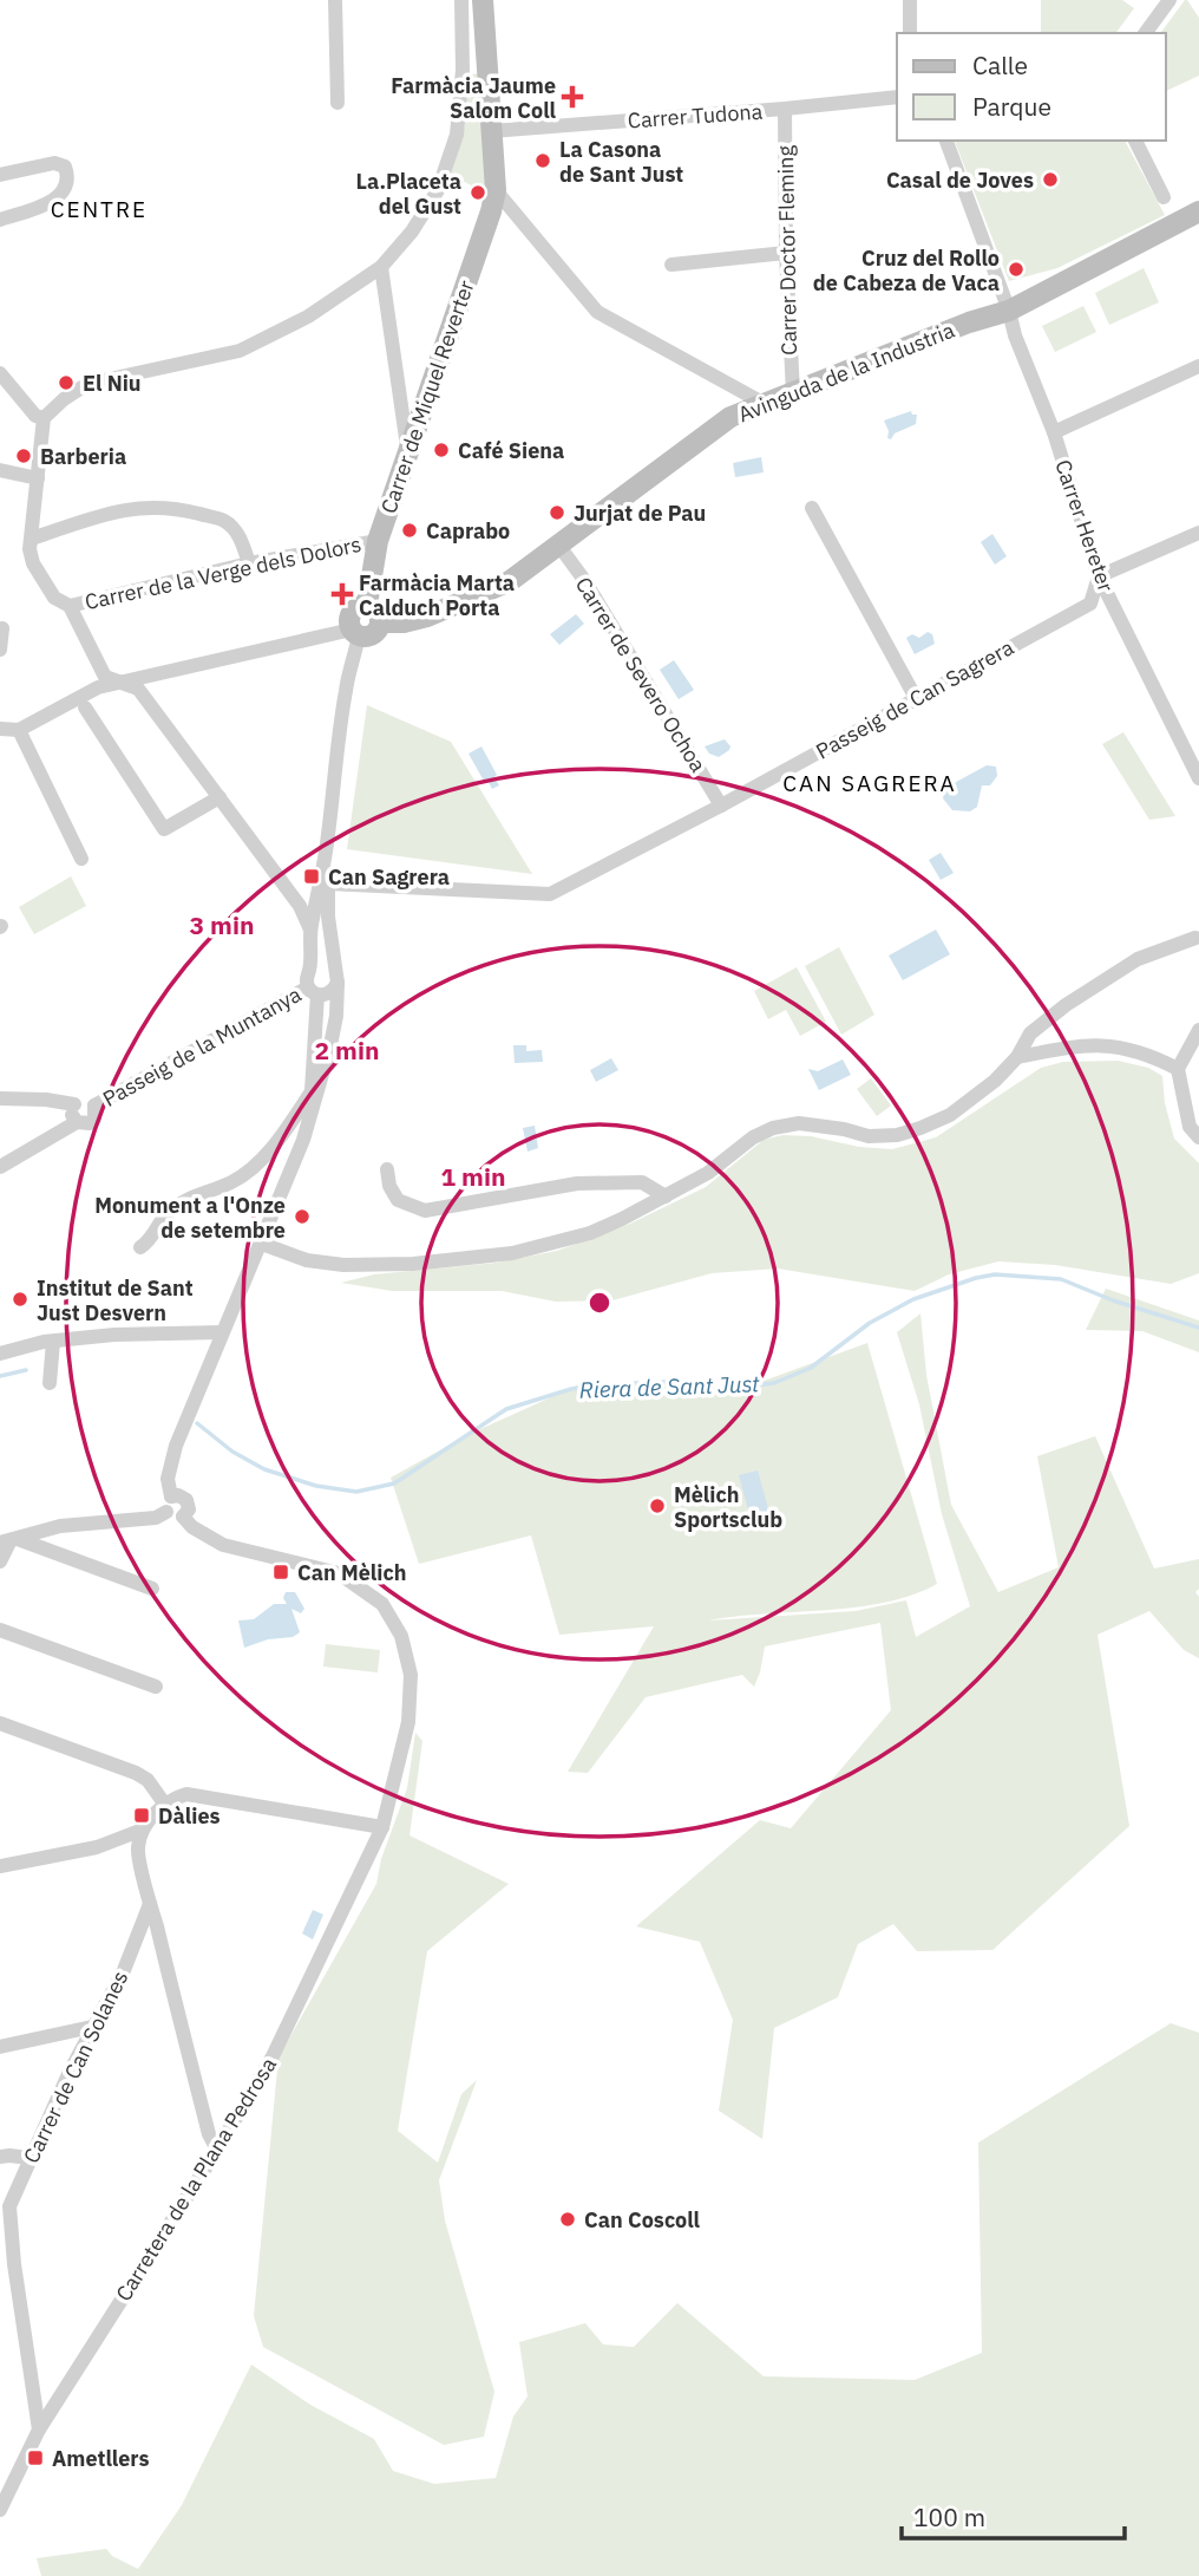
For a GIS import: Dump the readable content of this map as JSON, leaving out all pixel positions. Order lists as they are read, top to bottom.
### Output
{
  "streets": {
    "street": [
      "Carrer Tudona",
      "Carrer Doctor Fleming",
      "Avinguda de la Industria",
      "Carrer de Miquel Reverter",
      "Carrer Hereter",
      "Carrer de la Verge dels Dolors",
      "Carrer de Severo Ochoa",
      "Passeig de Can Sagrera",
      "Passeig de la Muntanya",
      "Carrer de Can Solanes",
      "Carretera de la Plana Pedrosa"
    ]
  },
  "crossings": [
    ["Carrer Tudona", "Carrer Doctor Fleming"],
    ["Carrer Tudona", "Carrer de Miquel Reverter"],
    ["Carrer Doctor Fleming", "Avinguda de la Industria"],
    ["Avinguda de la Industria", "Carrer de Miquel Reverter"],
    ["Avinguda de la Industria", "Carrer Hereter"],
    ["Avinguda de la Industria", "Carrer de Severo Ochoa"],
    ["Carrer de Miquel Reverter", "Carrer de la Verge dels Dolors"],
    ["Carrer Hereter", "Passeig de Can Sagrera"],
    ["Carrer de Severo Ochoa", "Passeig de Can Sagrera"],
    ["Carrer de Can Solanes", "Carretera de la Plana Pedrosa"]
  ],
  "districts": ["CENTRE", "CAN SAGRERA"],
  "water": ["Riera de Sant Just"],
  "places": {
    "health": ["Farmàcia Jaume Salom Coll", "Farmàcia Marta Calduch Porta"],
    "other": [
      "La Casona de Sant Just",
      "Casal de Joves",
      "La.Placeta del Gust",
      "Cruz del Rollo de Cabeza de Vaca",
      "El Niu",
      "Café Siena",
      "Barberia",
      "Jurjat de Pau",
      "Caprabo",
      "Monument a l'Onze de setembre",
      "Institut de Sant Just Desvern",
      "Mèlich Sportsclub",
      "Can Coscoll"
    ],
    "transit": [
      "Can Sagrera",
      "Can Mèlich",
      "Dàlies",
      "Ametllers"
    ]
  },
  "legend": ["Calle", "Parque"],
  "scale_bar": "100 m",
  "rings": ["3 min", "2 min", "1 min"]
}
